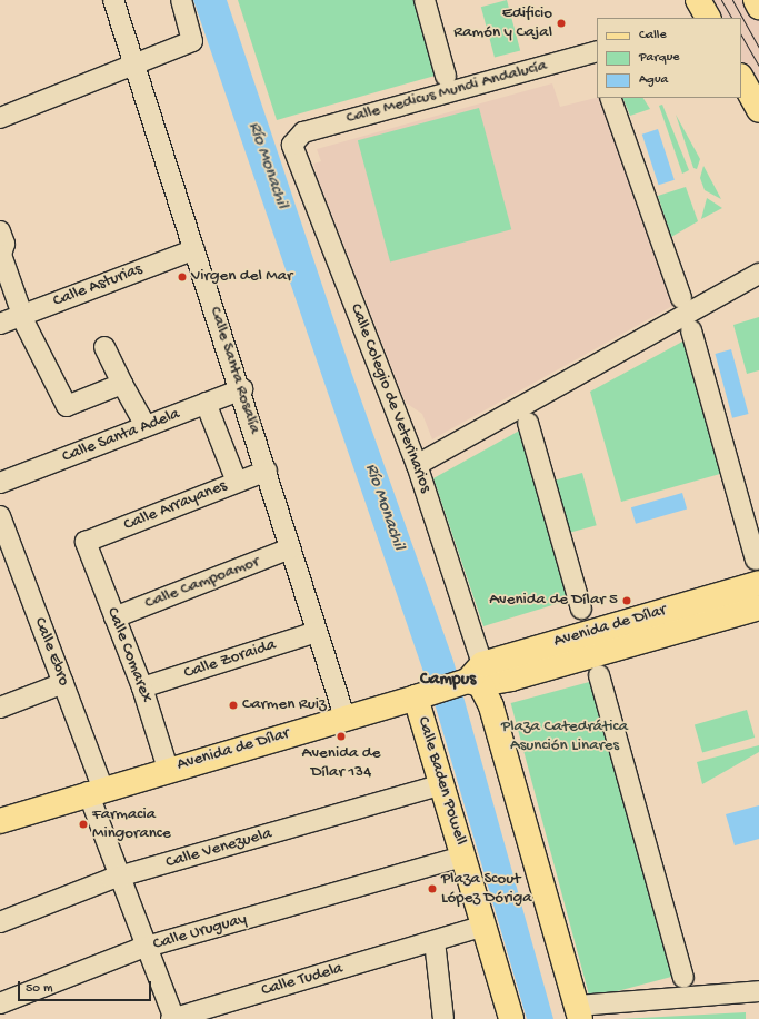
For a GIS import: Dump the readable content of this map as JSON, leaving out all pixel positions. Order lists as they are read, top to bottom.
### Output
{
  "streets": {
    "main road": ["Avenida de Dílar", "Calle Baden Powell"],
    "street": [
      "Calle Medicus Mundi Andalucía",
      "Calle Asturias",
      "Calle Santa Rosalía",
      "Calle Colegio de Veterinarios",
      "Calle Santa Adela",
      "Calle Arrayanes",
      "Calle Campoamor",
      "Calle Ebro",
      "Calle Comarex",
      "Calle Zoraida",
      "Calle Venezuela",
      "Calle Uruguay",
      "Calle Tudela"
    ]
  },
  "crossings": [
    ["Calle Medicus Mundi Andalucía", "Calle Colegio de Veterinarios"],
    ["Calle Asturias", "Calle Santa Rosalía"],
    ["Calle Santa Rosalía", "Calle Santa Adela"],
    ["Calle Santa Rosalía", "Calle Arrayanes"],
    ["Calle Santa Rosalía", "Calle Campoamor"],
    ["Calle Santa Rosalía", "Avenida de Dílar"],
    ["Calle Santa Rosalía", "Calle Zoraida"],
    ["Calle Colegio de Veterinarios", "Avenida de Dílar"],
    ["Calle Arrayanes", "Calle Comarex"],
    ["Calle Campoamor", "Calle Comarex"],
    ["Avenida de Dílar", "Calle Ebro"],
    ["Avenida de Dílar", "Calle Comarex"],
    ["Avenida de Dílar", "Calle Baden Powell"],
    ["Calle Ebro", "Calle Venezuela"],
    ["Calle Ebro", "Calle Uruguay"],
    ["Calle Ebro", "Calle Tudela"],
    ["Calle Comarex", "Calle Zoraida"],
    ["Calle Baden Powell", "Calle Venezuela"],
    ["Calle Baden Powell", "Calle Uruguay"]
  ],
  "districts": ["Campus"],
  "water": ["Río Monachil"],
  "parks": ["Plaza Catedrática Asunción Linares"],
  "places": [
    "Edificio Ramón y Cajal",
    "Virgen del Mar",
    "Avenida de Dílar 5",
    "Carmen Ruiz",
    "Avenida de Dílar 134",
    "Farmacia Mingorance",
    "Plaza Scout López Dóriga"
  ],
  "legend": ["Calle", "Parque", "Agua"],
  "scale_bar": "50 m"
}
